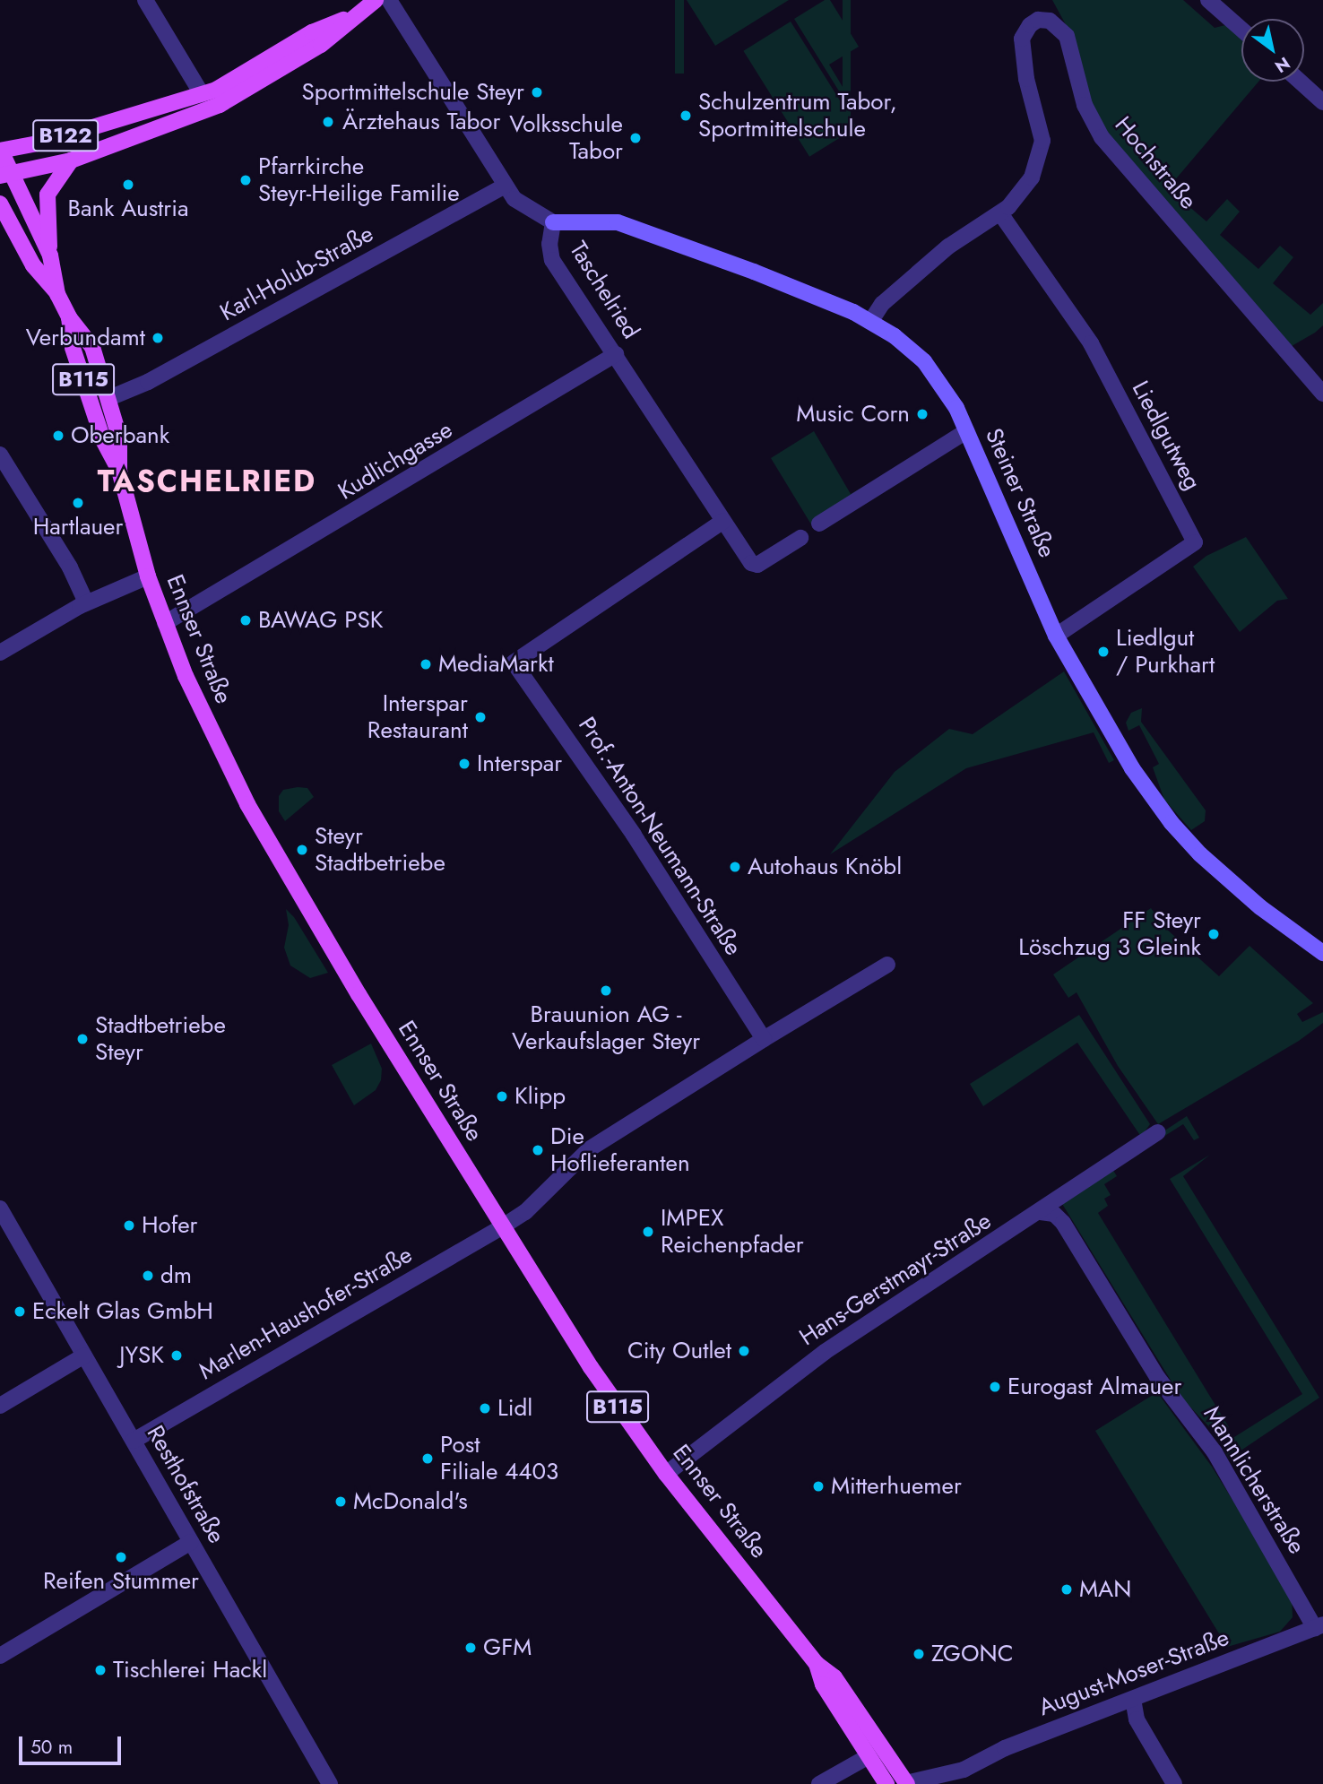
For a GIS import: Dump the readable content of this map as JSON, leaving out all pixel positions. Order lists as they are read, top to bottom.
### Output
{
  "streets": {
    "main road": ["B122", "B115", "Ennser Straße"],
    "street": [
      "Hochstraße",
      "Karl-Holub-Straße",
      "Taschelried",
      "Liedlgutweg",
      "Kudlichgasse",
      "Steiner Straße",
      "Prof.-Anton-Neumann-Straße",
      "Hans-Gerstmayr-Straße",
      "Marlen-Haushofer-Straße",
      "Mannlicherstraße",
      "Resthofstraße",
      "August-Moser-Straße"
    ]
  },
  "crossings": [
    ["B122", "Ennser Straße"],
    ["Hochstraße", "Liedlgutweg"],
    ["Hochstraße", "Steiner Straße"],
    ["Karl-Holub-Straße", "Taschelried"],
    ["Karl-Holub-Straße", "Ennser Straße"],
    ["Taschelried", "Kudlichgasse"],
    ["Taschelried", "Steiner Straße"],
    ["Taschelried", "Prof.-Anton-Neumann-Straße"],
    ["Liedlgutweg", "Steiner Straße"],
    ["Kudlichgasse", "Ennser Straße"],
    ["Ennser Straße", "Hans-Gerstmayr-Straße"],
    ["Ennser Straße", "Marlen-Haushofer-Straße"],
    ["Ennser Straße", "August-Moser-Straße"],
    ["Hans-Gerstmayr-Straße", "Mannlicherstraße"],
    ["Marlen-Haushofer-Straße", "Resthofstraße"],
    ["Mannlicherstraße", "August-Moser-Straße"]
  ],
  "districts": ["TASCHELRIED"],
  "places": [
    "Sportmittelschule Steyr",
    "Schulzentrum Tabor, Sportmittelschule",
    "Ärztehaus Tabor",
    "Volksschule Tabor",
    "Pfarrkirche Steyr-Heilige Familie",
    "Bank Austria",
    "Verbundamt",
    "Music Corn",
    "Oberbank",
    "Hartlauer",
    "BAWAG PSK",
    "Liedlgut / Purkhart",
    "MediaMarkt",
    "Interspar Restaurant",
    "Interspar",
    "Steyr Stadtbetriebe",
    "Autohaus Knöbl",
    "FF Steyr Löschzug 3 Gleink",
    "Brauunion AG - Verkaufslager Steyr",
    "Stadtbetriebe Steyr",
    "Klipp",
    "Die Hoflieferanten",
    "Hofer",
    "IMPEX Reichenpfader",
    "dm",
    "Eckelt Glas GmbH",
    "City Outlet",
    "JYSK",
    "Eurogast Almauer",
    "Lidl",
    "Post Filiale 4403",
    "Mitterhuemer",
    "McDonald's",
    "Reifen Stummer",
    "MAN",
    "GFM",
    "ZGONC",
    "Tischlerei Hackl"
  ],
  "scale_bar": "50 m",
  "north": "bottom right"
}
